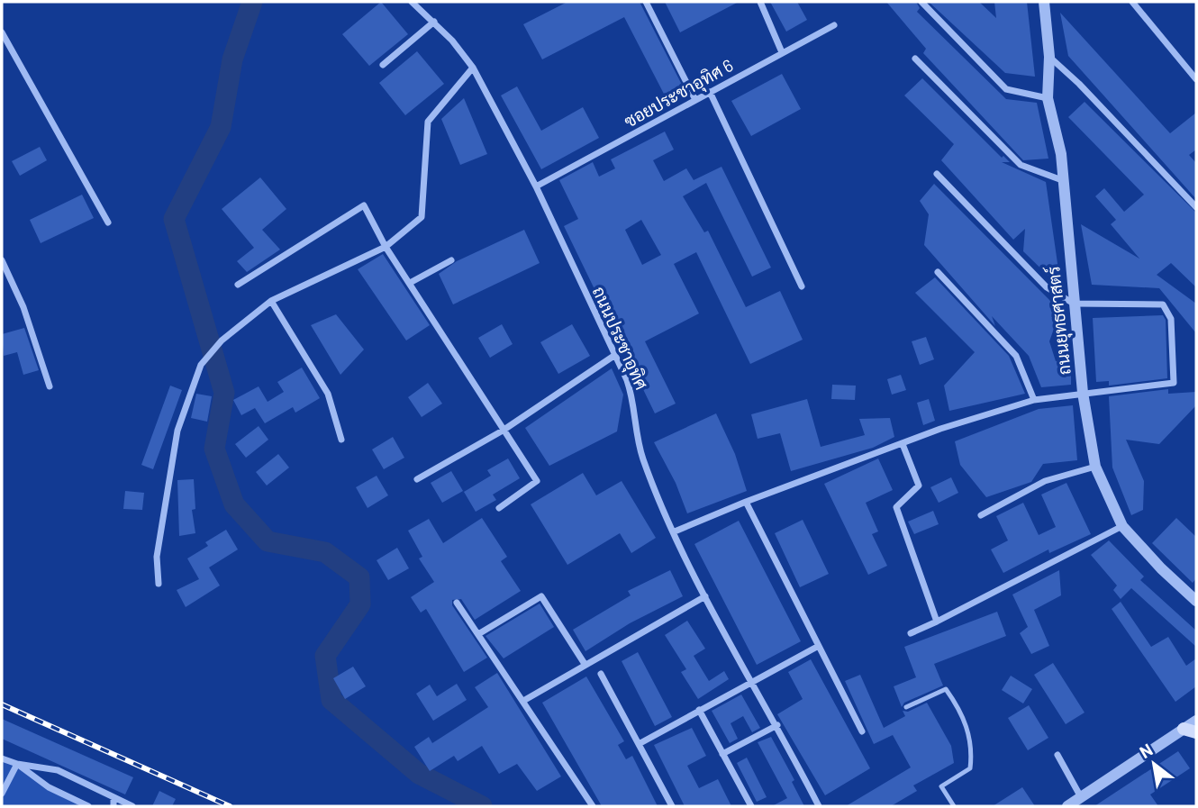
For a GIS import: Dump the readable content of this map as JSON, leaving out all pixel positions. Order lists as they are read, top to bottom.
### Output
{
  "streets": {
    "street": ["ซอยประชาอุทิศ 6", "ถนนยุทธศาสตร์", "ถนนประชาอุทิศ"]
  },
  "crossings": [
    ["ซอยประชาอุทิศ 6", "ถนนประชาอุทิศ"]
  ],
  "north": "top left"
}
